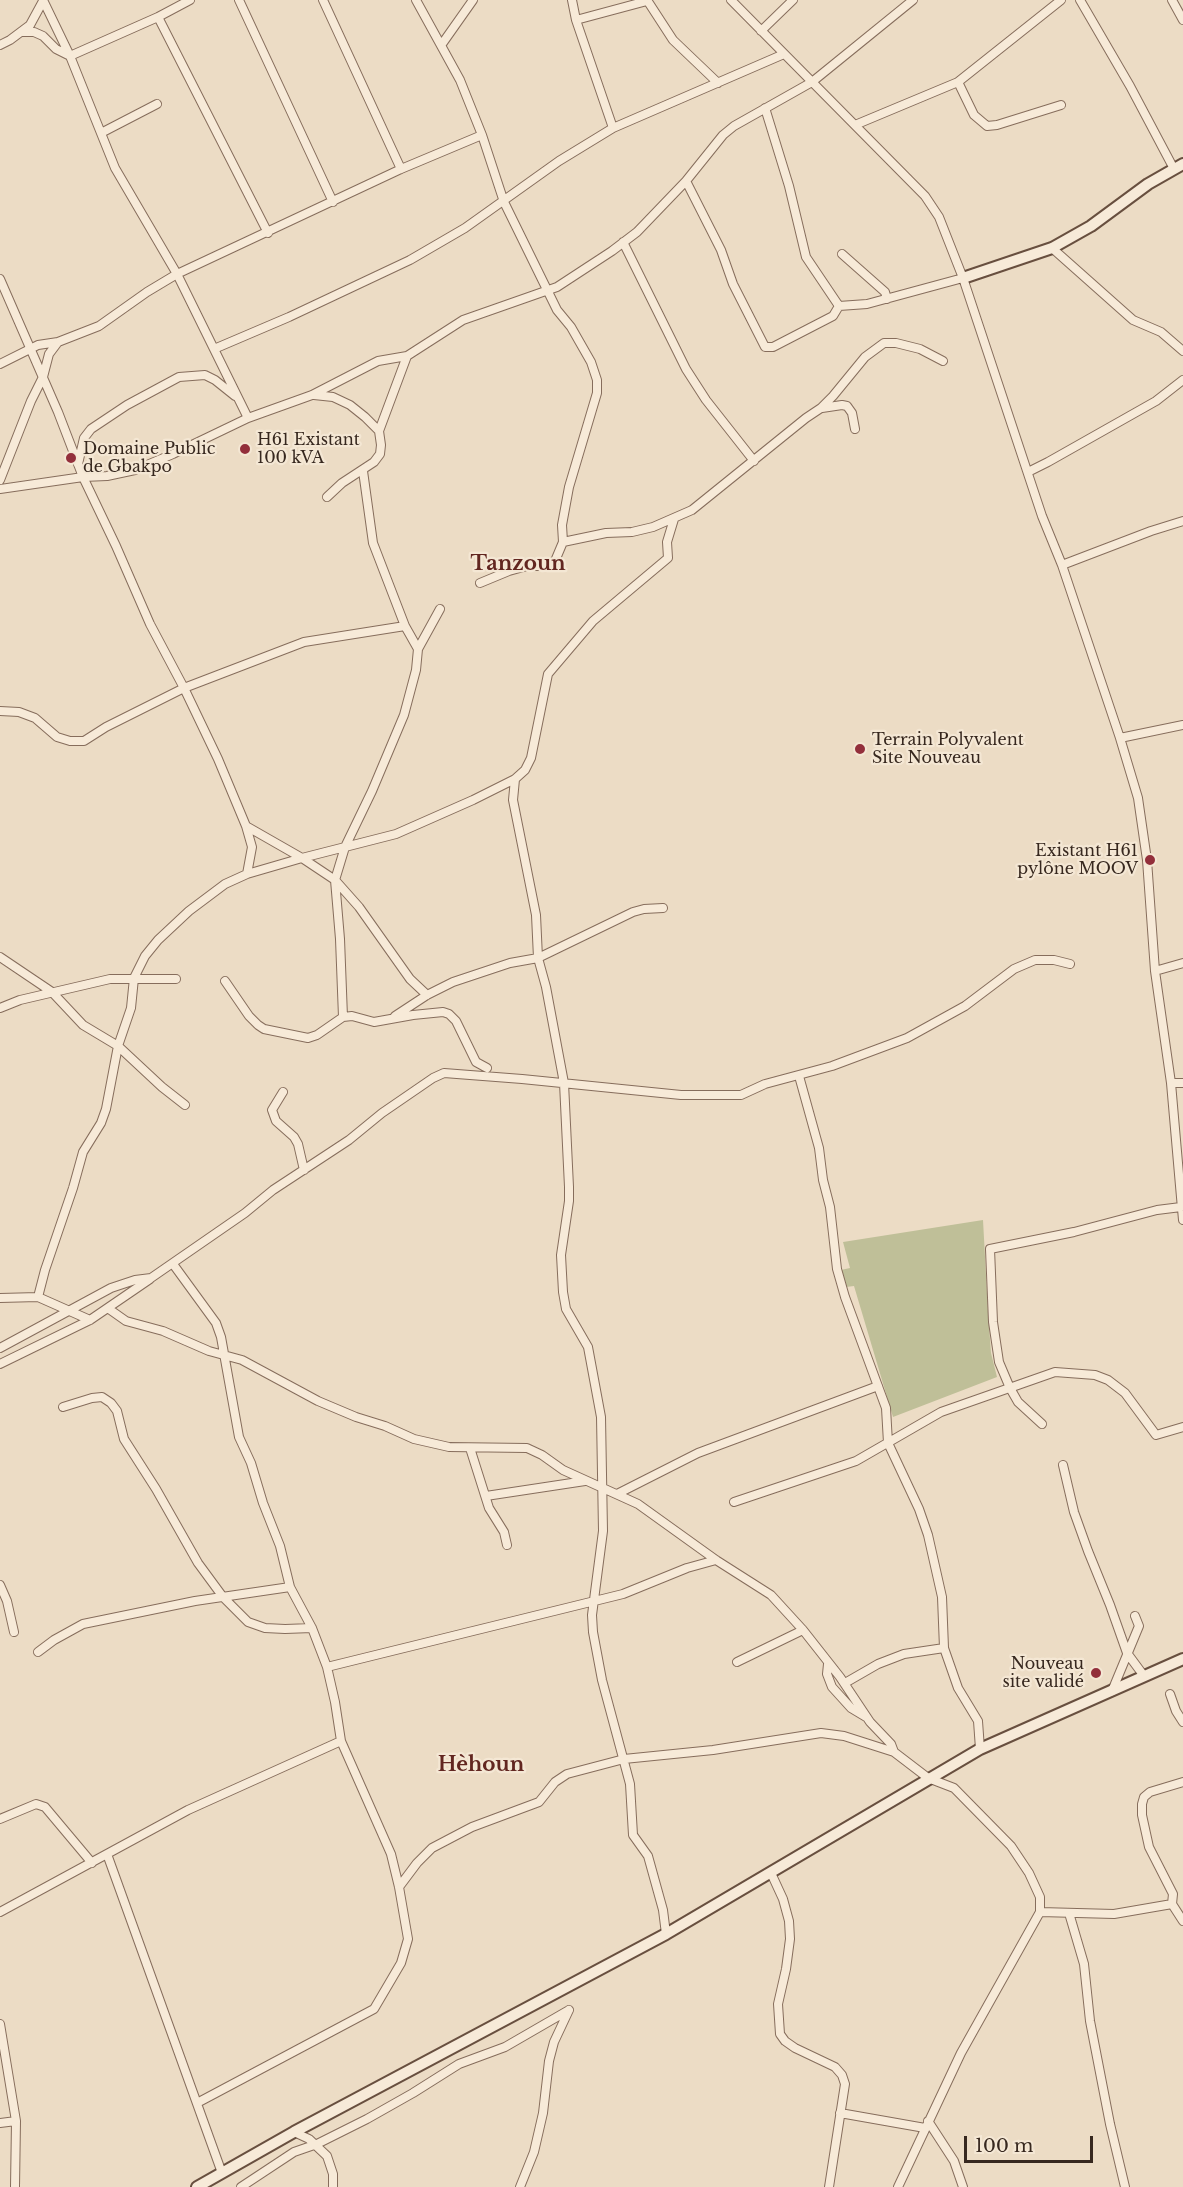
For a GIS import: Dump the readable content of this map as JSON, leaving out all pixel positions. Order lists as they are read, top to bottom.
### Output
{
  "districts": ["Tanzoun", "Hèhoun"],
  "places": [
    "H61 Existant 100 kVA",
    "Domaine Public de Gbakpo",
    "Terrain Polyvalent Site Nouveau",
    "Existant H61 pylône MOOV",
    "Nouveau site validé"
  ],
  "scale_bar": "100 m"
}
